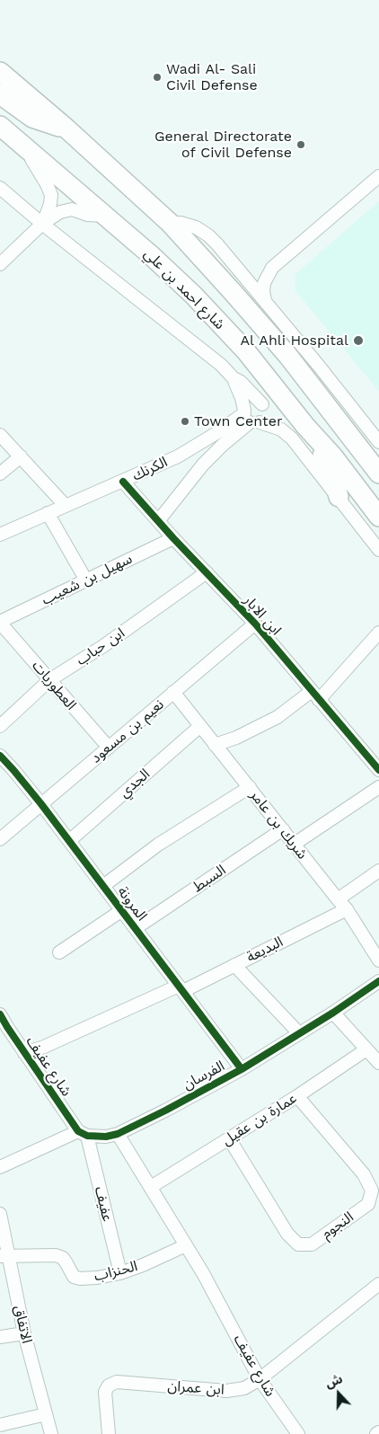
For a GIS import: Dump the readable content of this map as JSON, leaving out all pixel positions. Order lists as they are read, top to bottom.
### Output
{
  "streets": {
    "main road": ["شارع احمد بن علي"],
    "street": [
      "الكرنك",
      "سهيل بن شعيب",
      "ابن الابار",
      "ابن حباب",
      "العطوريات",
      "نعيم بن مسعود",
      "الجدي",
      "شريك بن عامر",
      "السبط",
      "المرونة",
      "البديعة",
      "شارع عفيف",
      "الفرسان",
      "عمارة بن عقيل",
      "عفيف",
      "النجوم",
      "الحنزاب",
      "الاتفاق",
      "ابن عمران"
    ]
  },
  "crossings": [
    ["الكرنك", "ابن الابار"],
    ["سهيل بن شعيب", "ابن الابار"],
    ["سهيل بن شعيب", "العطوريات"],
    ["ابن الابار", "ابن حباب"],
    ["ابن الابار", "نعيم بن مسعود"],
    ["ابن حباب", "العطوريات"],
    ["العطوريات", "نعيم بن مسعود"],
    ["نعيم بن مسعود", "شريك بن عامر"],
    ["نعيم بن مسعود", "المرونة"],
    ["الجدي", "شريك بن عامر"],
    ["الجدي", "المرونة"],
    ["شريك بن عامر", "السبط"],
    ["شريك بن عامر", "البديعة"],
    ["السبط", "المرونة"],
    ["المرونة", "البديعة"],
    ["المرونة", "الفرسان"],
    ["البديعة", "شارع عفيف"],
    ["شارع عفيف", "الفرسان"],
    ["شارع عفيف", "عمارة بن عقيل"],
    ["شارع عفيف", "عفيف"],
    ["شارع عفيف", "الحنزاب"],
    ["شارع عفيف", "ابن عمران"],
    ["الفرسان", "عفيف"],
    ["عمارة بن عقيل", "النجوم"],
    ["عفيف", "الحنزاب"],
    ["الحنزاب", "الاتفاق"]
  ],
  "places": [
    "Wadi Al- Sali Civil Defense",
    "General Directorate of Civil Defense",
    "Al Ahli Hospital",
    "Town Center"
  ],
  "north": "top"
}
